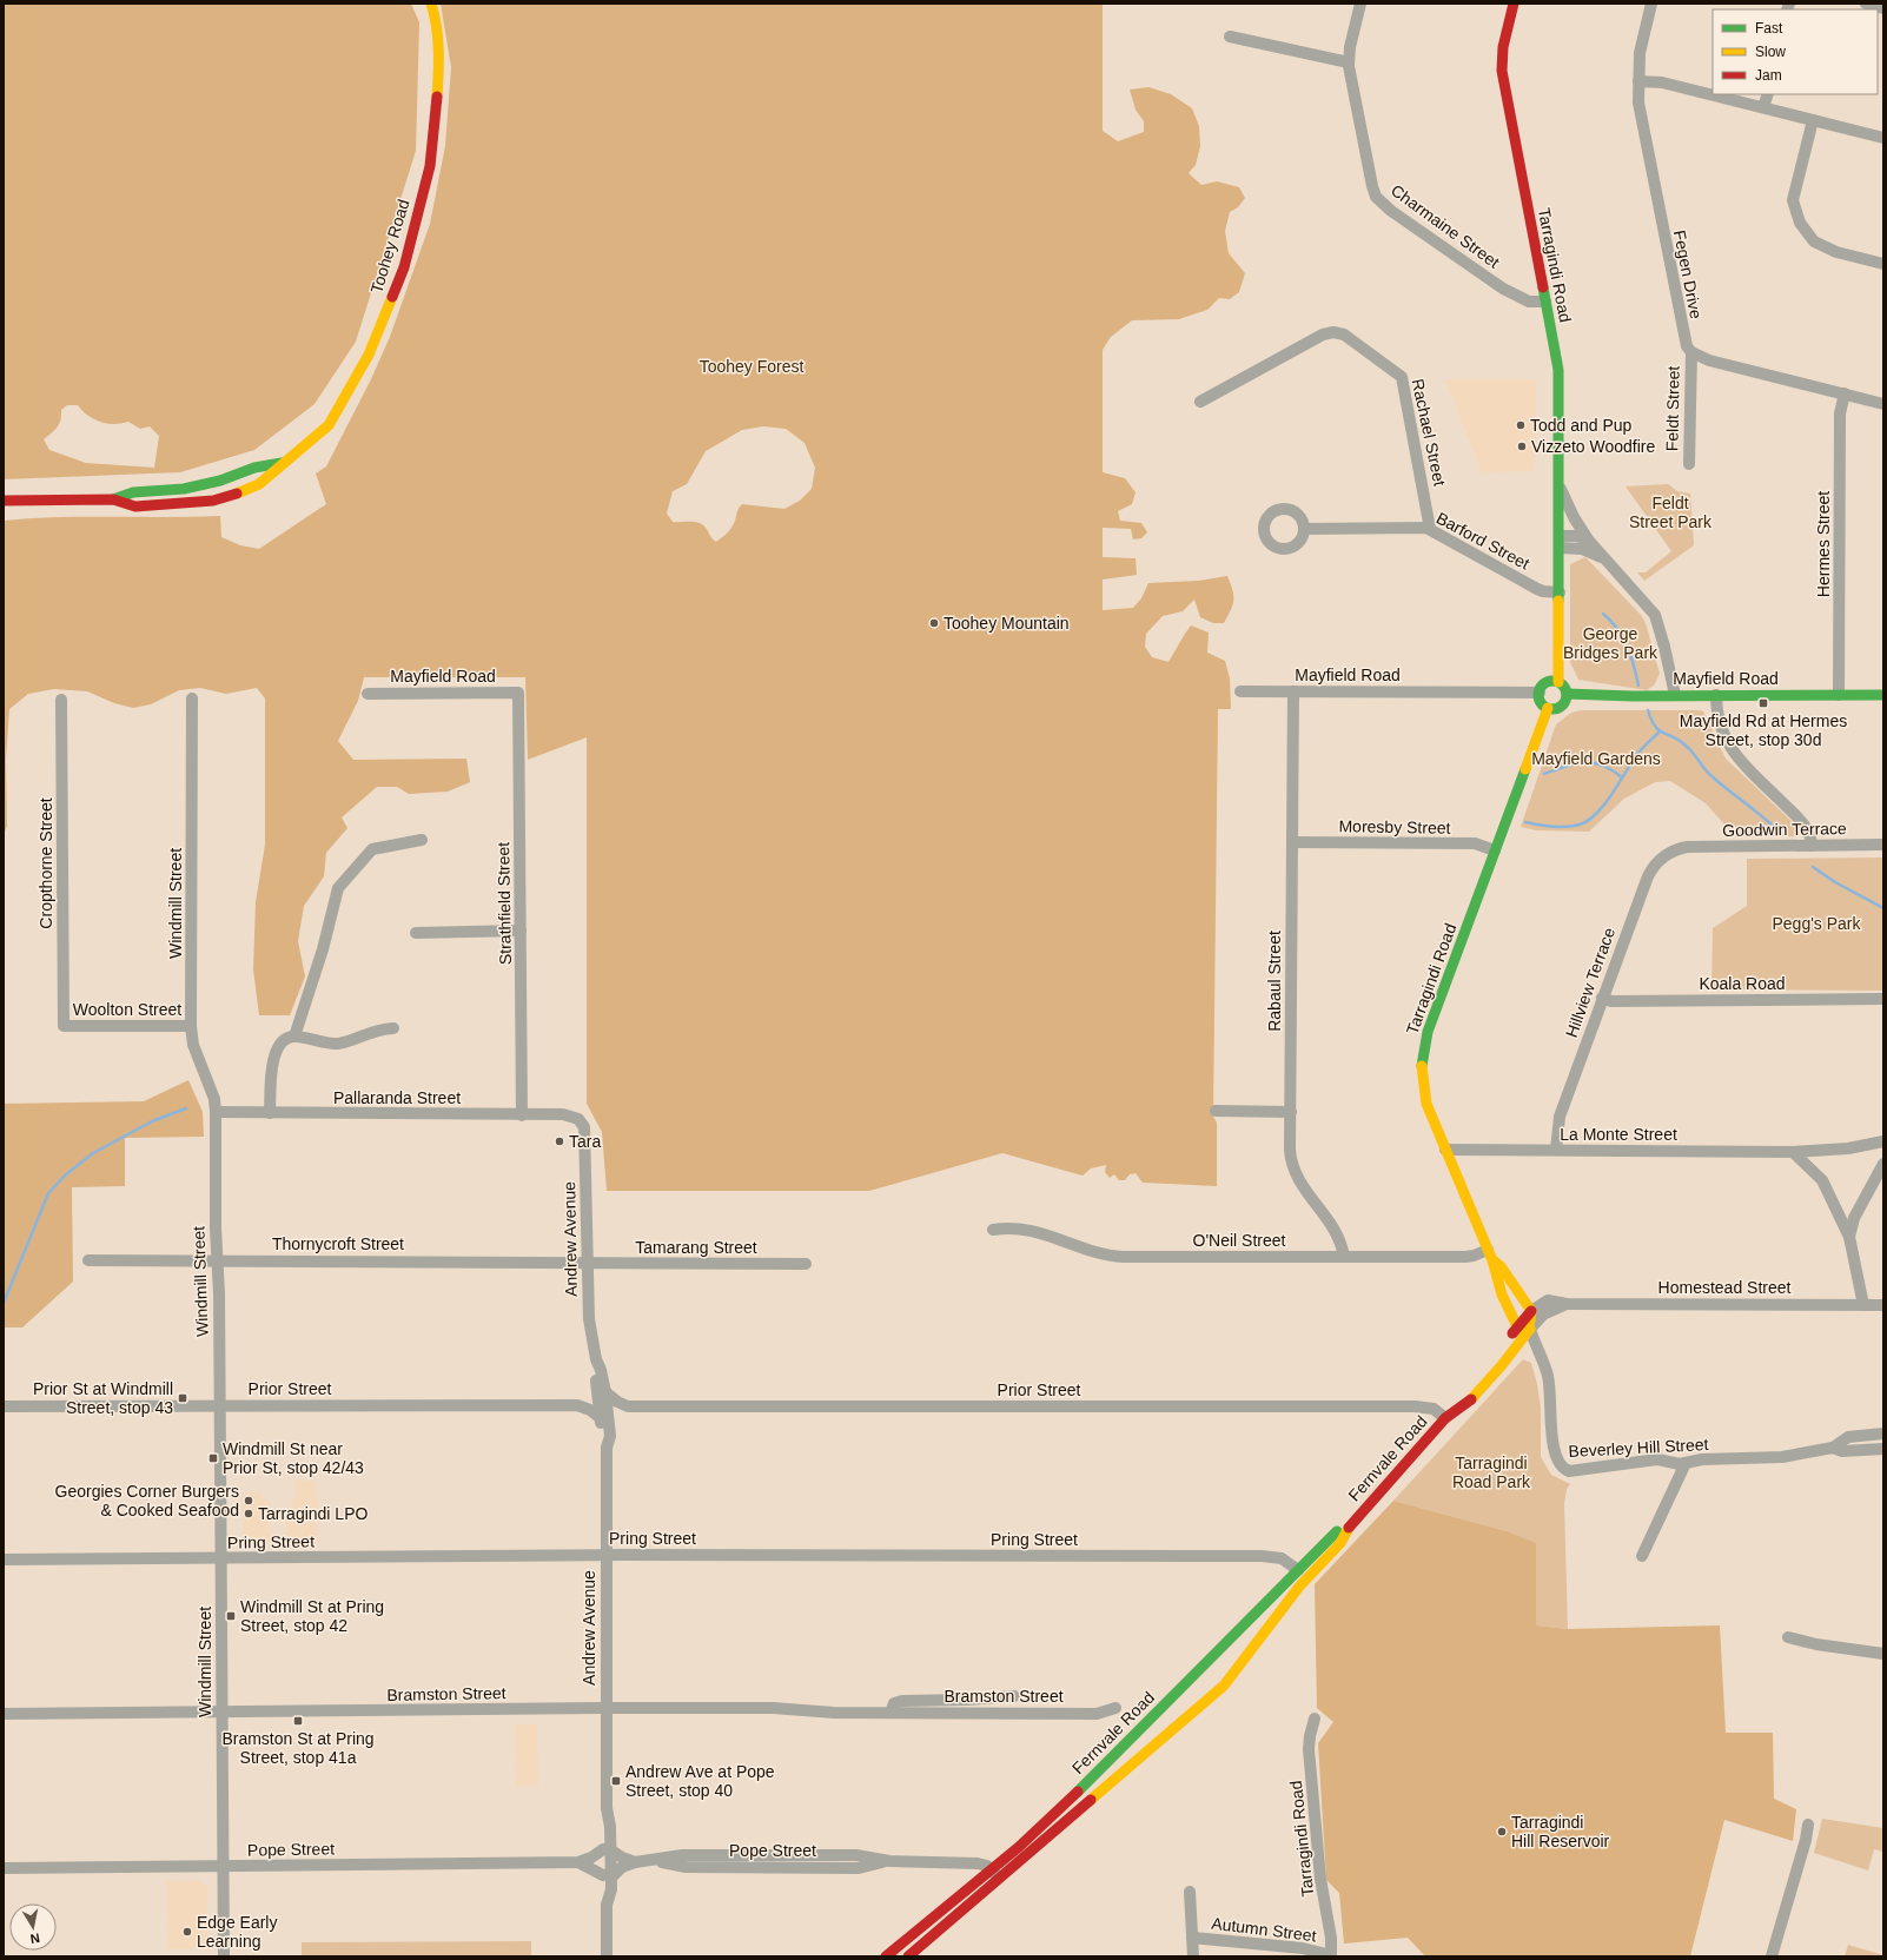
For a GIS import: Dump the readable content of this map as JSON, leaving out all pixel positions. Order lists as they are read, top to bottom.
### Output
{
  "streets": {
    "street": [
      "Charmaine Street",
      "Toohey Road",
      "Tarragindi Road",
      "Fegen Drive",
      "Feldt Street",
      "Rachael Street",
      "Barford Street",
      "Hermes Street",
      "Mayfield Road",
      "Moresby Street",
      "Goodwin Terrace",
      "Cropthorne Street",
      "Windmill Street",
      "Strathfield Street",
      "Rabaul Street",
      "Hillview Terrace",
      "Koala Road",
      "Woolton Street",
      "Pallaranda Street",
      "La Monte Street",
      "Andrew Avenue",
      "O'Neil Street",
      "Thornycroft Street",
      "Tamarang Street",
      "Homestead Street",
      "Prior Street",
      "Beverley Hill Street",
      "Fernvale Road",
      "Pring Street",
      "Bramston Street",
      "Pope Street",
      "Autumn Street"
    ]
  },
  "crossings": [
    ["Charmaine Street", "Tarragindi Road"],
    ["Tarragindi Road", "Barford Street"],
    ["Tarragindi Road", "Mayfield Road"],
    ["Tarragindi Road", "Moresby Street"],
    ["Tarragindi Road", "La Monte Street"],
    ["Tarragindi Road", "O'Neil Street"],
    ["Tarragindi Road", "Homestead Street"],
    ["Tarragindi Road", "Fernvale Road"],
    ["Tarragindi Road", "Autumn Street"],
    ["Fegen Drive", "Feldt Street"],
    ["Rachael Street", "Barford Street"],
    ["Hermes Street", "Mayfield Road"],
    ["Mayfield Road", "Strathfield Street"],
    ["Mayfield Road", "Rabaul Street"],
    ["Moresby Street", "Rabaul Street"],
    ["Goodwin Terrace", "Hillview Terrace"],
    ["Cropthorne Street", "Woolton Street"],
    ["Windmill Street", "Woolton Street"],
    ["Windmill Street", "Pallaranda Street"],
    ["Windmill Street", "Thornycroft Street"],
    ["Windmill Street", "Prior Street"],
    ["Windmill Street", "Pring Street"],
    ["Windmill Street", "Bramston Street"],
    ["Windmill Street", "Pope Street"],
    ["Strathfield Street", "Pallaranda Street"],
    ["Rabaul Street", "O'Neil Street"],
    ["Hillview Terrace", "Koala Road"],
    ["Hillview Terrace", "La Monte Street"],
    ["Pallaranda Street", "Andrew Avenue"],
    ["Andrew Avenue", "Thornycroft Street"],
    ["Andrew Avenue", "Tamarang Street"],
    ["Andrew Avenue", "Prior Street"],
    ["Andrew Avenue", "Pring Street"],
    ["Andrew Avenue", "Bramston Street"],
    ["Andrew Avenue", "Pope Street"],
    ["Thornycroft Street", "Tamarang Street"],
    ["Homestead Street", "Beverley Hill Street"],
    ["Homestead Street", "Fernvale Road"],
    ["Prior Street", "Fernvale Road"],
    ["Beverley Hill Street", "Fernvale Road"],
    ["Fernvale Road", "Pring Street"],
    ["Fernvale Road", "Pope Street"]
  ],
  "parks": [
    "Toohey Forest",
    "Feldt Street Park",
    "George Bridges Park",
    "Mayfield Gardens",
    "Pegg's Park",
    "Tarragindi Road Park"
  ],
  "places": {
    "other": [
      "Todd and Pup",
      "Vizzeto Woodfire",
      "Toohey Mountain",
      "Tara",
      "Georgies Corner Burgers & Cooked Seafood",
      "Tarragindi LPO",
      "Tarragindi Hill Reservoir",
      "Edge Early Learning"
    ],
    "transit": [
      "Mayfield Rd at Hermes Street, stop 30d",
      "Prior St at Windmill Street, stop 43",
      "Windmill St near Prior St, stop 42/43",
      "Windmill St at Pring Street, stop 42",
      "Bramston St at Pring Street, stop 41a",
      "Andrew Ave at Pope Street, stop 40"
    ]
  },
  "legend": ["Fast", "Slow", "Jam"],
  "north": "bottom"
}
